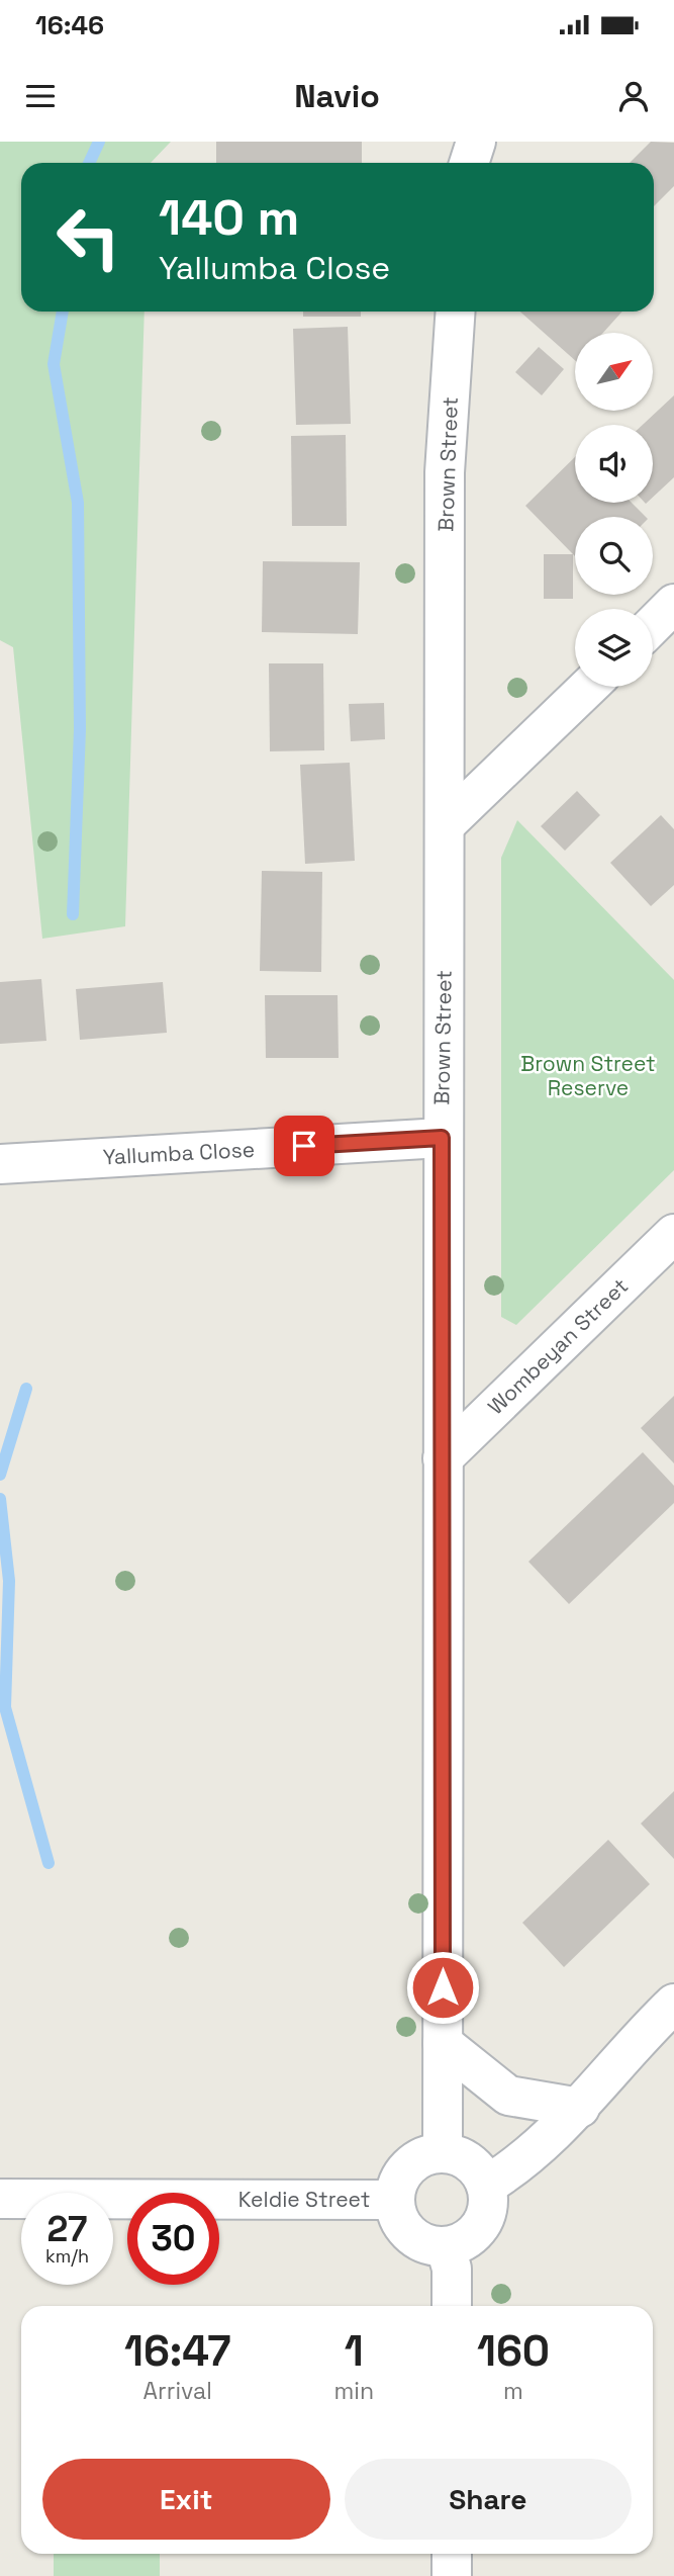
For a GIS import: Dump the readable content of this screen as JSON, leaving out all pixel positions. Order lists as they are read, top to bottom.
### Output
{
  "streets": {
    "street": [
      "Brown Street",
      "Yallumba Close",
      "Wombeyan Street",
      "Keldie Street"
    ]
  },
  "crossings": [
    ["Brown Street", "Yallumba Close"],
    ["Brown Street", "Wombeyan Street"],
    ["Brown Street", "Keldie Street"]
  ],
  "parks": ["Brown Street Reserve"],
  "north": "top right",
  "page": {
    "status": "16:46",
    "header": "Navio",
    "turn": ["140 m", "Yallumba Close"],
    "speed": "27 km/h",
    "limit": "30",
    "eta": [
      "16:47",
      "Arrival",
      "1",
      "min",
      "160",
      "m"
    ],
    "buttons": ["Exit", "Share"]
  }
}
